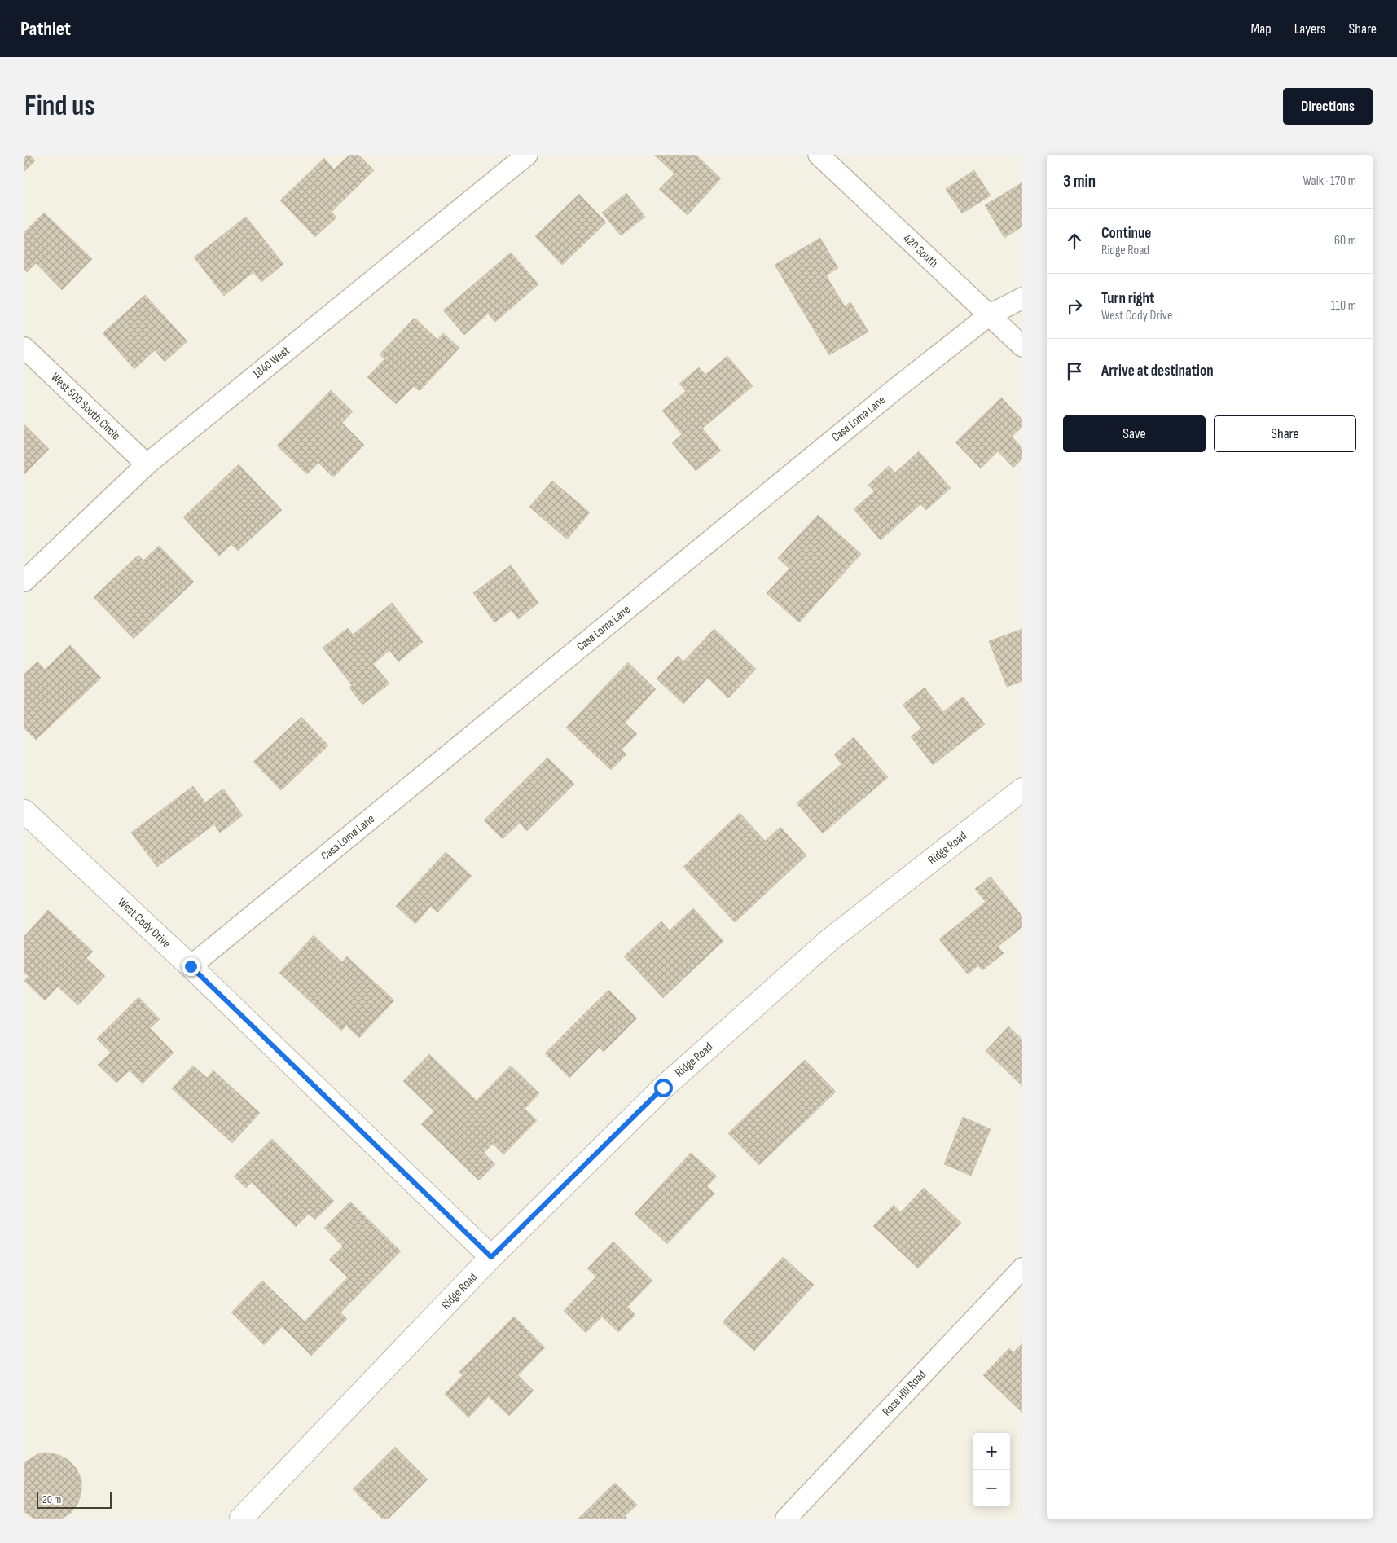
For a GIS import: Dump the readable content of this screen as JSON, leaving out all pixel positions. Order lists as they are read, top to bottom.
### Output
{
  "streets": {
    "street": [
      "420 South",
      "1840 West",
      "West 500 South Circle",
      "Casa Loma Lane",
      "Ridge Road",
      "West Cody Drive",
      "Rose Hill Road"
    ]
  },
  "crossings": [
    ["420 South", "Casa Loma Lane"],
    ["1840 West", "West 500 South Circle"],
    ["Casa Loma Lane", "West Cody Drive"],
    ["Ridge Road", "West Cody Drive"]
  ],
  "scale_bar": "20 m",
  "page": {
    "header": "Pathlet",
    "nav": ["Map", "Layers", "Share"],
    "buttons": [
      "Directions",
      ["Save", "Share"]
    ],
    "title": "Find us",
    "heading": ["3 min", "Walk · 170 m"],
    "list": [
      ["Continue", "Ridge Road", "60 m"],
      ["Turn right", "West Cody Drive", "110 m"],
      "Arrive at destination"
    ],
    "map_buttons": ["+", "−"],
    "scale": "20 m"
  }
}
